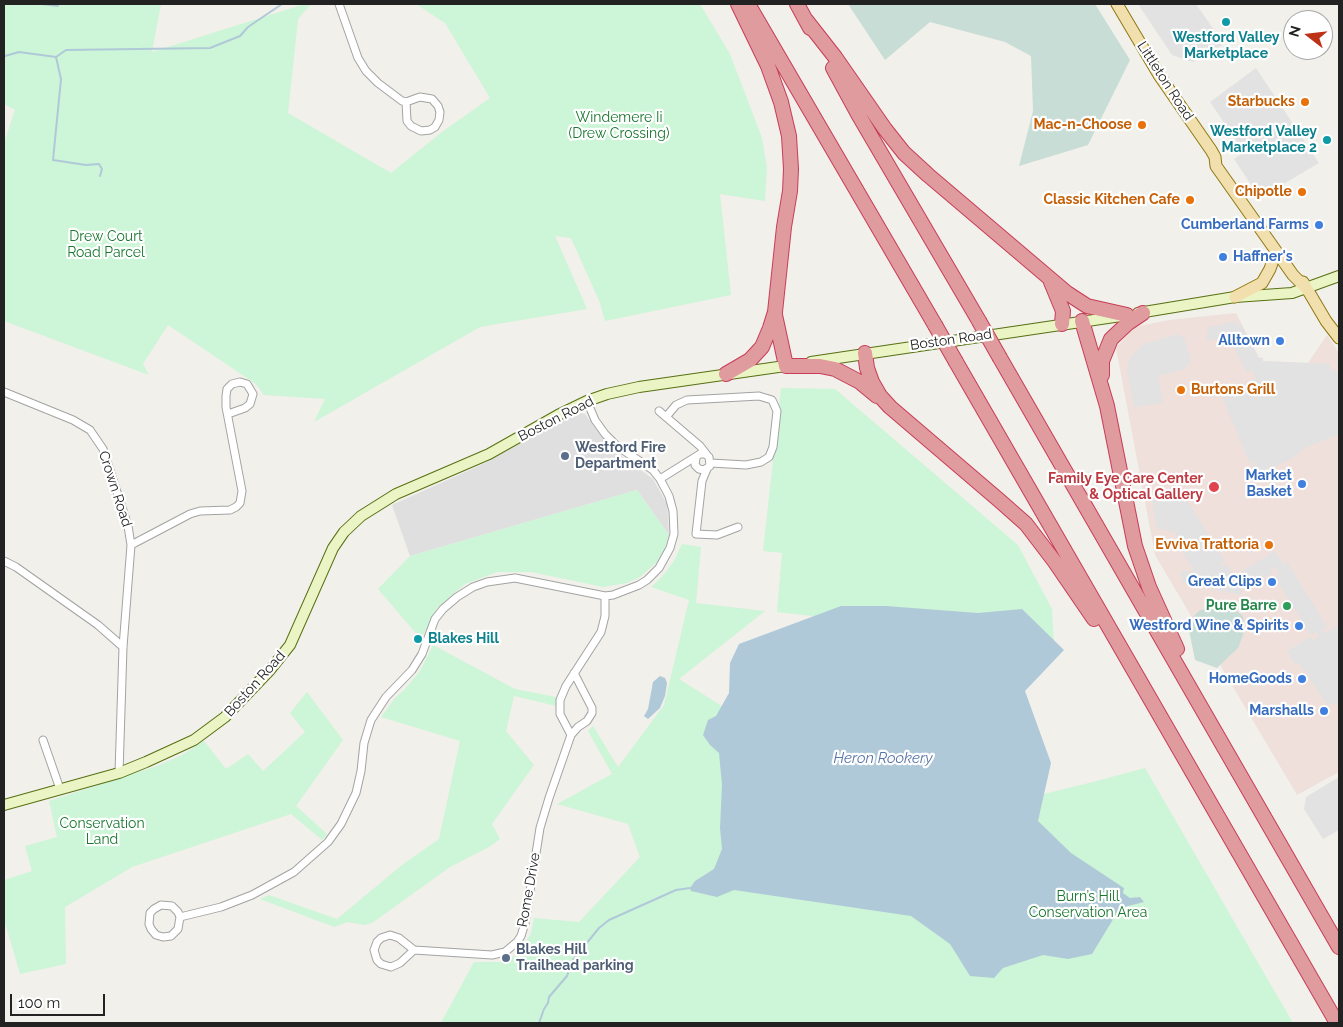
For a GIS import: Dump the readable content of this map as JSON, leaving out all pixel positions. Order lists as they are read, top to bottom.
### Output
{
  "streets": {
    "main road": ["Littleton Road", "Boston Road"],
    "street": ["Crown Road", "Rome Drive"]
  },
  "crossings": [
    ["Littleton Road", "Boston Road"],
    ["Boston Road", "Crown Road"]
  ],
  "water": ["Heron Rookery"],
  "parks": [
    "Windemere Ii (Drew Crossing)",
    "Drew Court Road Parcel",
    "Conservation Land",
    "Burn’s Hill Conservation Area"
  ],
  "places": [
    "Westford Valley Marketplace",
    "Starbucks",
    "Mac-n-Choose",
    "Westford Valley Marketplace 2",
    "Chipotle",
    "Classic Kitchen Cafe",
    "Cumberland Farms",
    "Haffner's",
    "Alltown",
    "Burtons Grill",
    "Westford Fire Department",
    "Market Basket",
    "Family Eye Care Center & Optical Gallery",
    "Evviva Trattoria",
    "Great Clips",
    "Pure Barre",
    "Westford Wine & Spirits",
    "Blakes Hill",
    "HomeGoods",
    "Marshalls",
    "Blakes Hill Trailhead parking"
  ],
  "scale_bar": "100 m",
  "north": "left"
}
